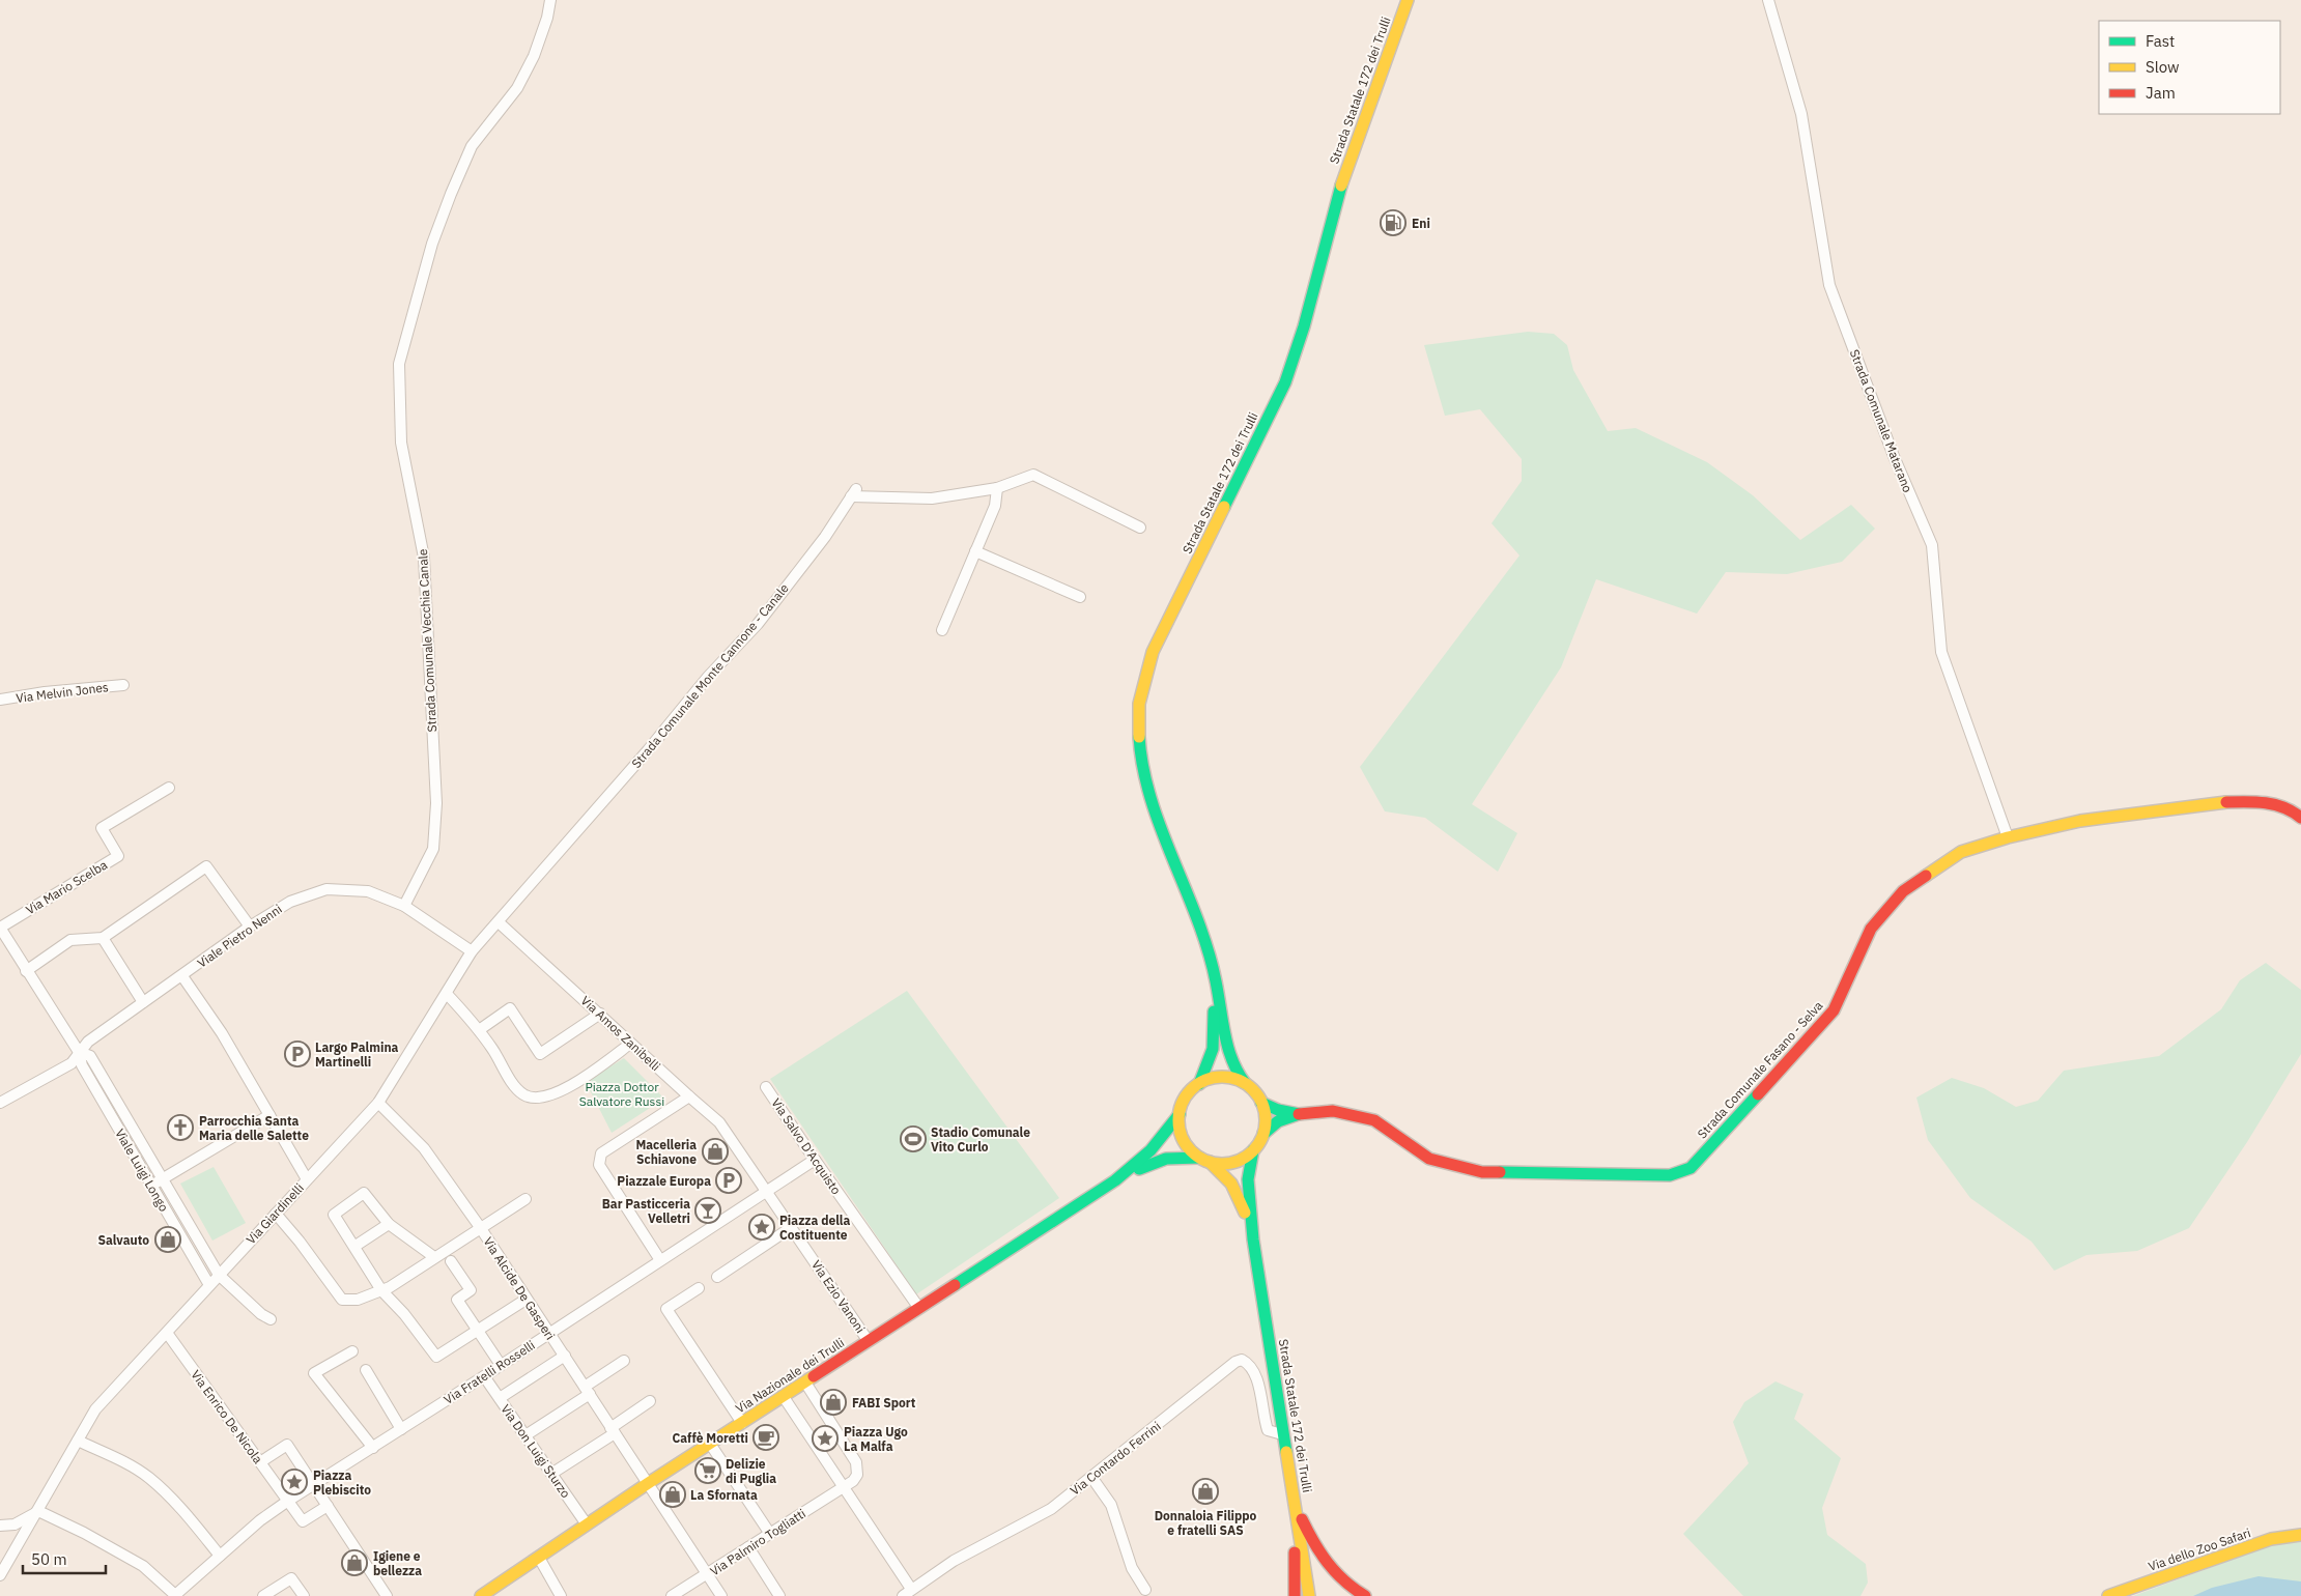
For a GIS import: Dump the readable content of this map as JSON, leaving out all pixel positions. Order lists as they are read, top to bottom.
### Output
{
  "streets": {
    "street": [
      "Strada Statale 172 dei Trulli",
      "Strada Comunale Matarano",
      "Strada Comunale Vecchia Canale",
      "Strada Comunale Monte Cannone - Canale",
      "Via Melvin Jones",
      "Via Mario Scelba",
      "Viale Pietro Nenni",
      "Via Amos Zanibelli",
      "Strada Comunale Fasano - Selva",
      "Via Salvo D'Acquisto",
      "Viale Luigi Longo",
      "Via Giardinelli",
      "Via Alcide De Gasperi",
      "Via Ezio Vanoni",
      "Via Fratelli Rosselli",
      "Via Nazionale dei Trulli",
      "Via Enrico De Nicola",
      "Via Don Luigi Sturzo",
      "Via Contardo Ferrini",
      "Via Palmiro Togliatti",
      "Via dello Zoo Safari"
    ]
  },
  "crossings": [
    ["Strada Statale 172 dei Trulli", "Strada Comunale Fasano - Selva"],
    ["Strada Statale 172 dei Trulli", "Via Nazionale dei Trulli"],
    ["Strada Statale 172 dei Trulli", "Via Contardo Ferrini"],
    ["Strada Comunale Matarano", "Strada Comunale Fasano - Selva"],
    ["Strada Comunale Vecchia Canale", "Viale Pietro Nenni"],
    ["Strada Comunale Monte Cannone - Canale", "Via Giardinelli"],
    ["Via Mario Scelba", "Viale Luigi Longo"],
    ["Viale Pietro Nenni", "Viale Luigi Longo"],
    ["Viale Pietro Nenni", "Via Giardinelli"],
    ["Via Amos Zanibelli", "Via Giardinelli"],
    ["Via Amos Zanibelli", "Via Fratelli Rosselli"],
    ["Strada Comunale Fasano - Selva", "Via Nazionale dei Trulli"],
    ["Via Salvo D'Acquisto", "Via Fratelli Rosselli"],
    ["Via Salvo D'Acquisto", "Via Nazionale dei Trulli"],
    ["Viale Luigi Longo", "Via Giardinelli"],
    ["Via Giardinelli", "Via Alcide De Gasperi"],
    ["Via Giardinelli", "Via Enrico De Nicola"],
    ["Via Alcide De Gasperi", "Via Fratelli Rosselli"],
    ["Via Alcide De Gasperi", "Via Nazionale dei Trulli"],
    ["Via Alcide De Gasperi", "Via Palmiro Togliatti"],
    ["Via Ezio Vanoni", "Via Nazionale dei Trulli"],
    ["Via Fratelli Rosselli", "Via Enrico De Nicola"],
    ["Via Fratelli Rosselli", "Via Don Luigi Sturzo"],
    ["Via Nazionale dei Trulli", "Via Don Luigi Sturzo"]
  ],
  "parks": ["Piazza Dottor Salvatore Russi"],
  "places": {
    "fuel station": ["Eni"],
    "parking": ["Largo Palmina Martinelli", "Piazzale Europa"],
    "church": ["Parrocchia Santa Maria delle Salette"],
    "sports": ["Stadio Comunale Vito Curlo"],
    "shop": [
      "Macelleria Schiavone",
      "Salvauto",
      "FABI Sport",
      "Donnaloia Filippo e fratelli SAS",
      "La Sfornata",
      "Igiene e bellezza"
    ],
    "bar": ["Bar Pasticceria Velletri"],
    "place": ["Piazza della Costituente", "Piazza Ugo La Malfa", "Piazza Plebiscito"],
    "cafe": ["Caffè Moretti"],
    "supermarket": ["Delizie di Puglia"]
  },
  "legend": ["Fast", "Slow", "Jam"],
  "scale_bar": "50 m"
}
